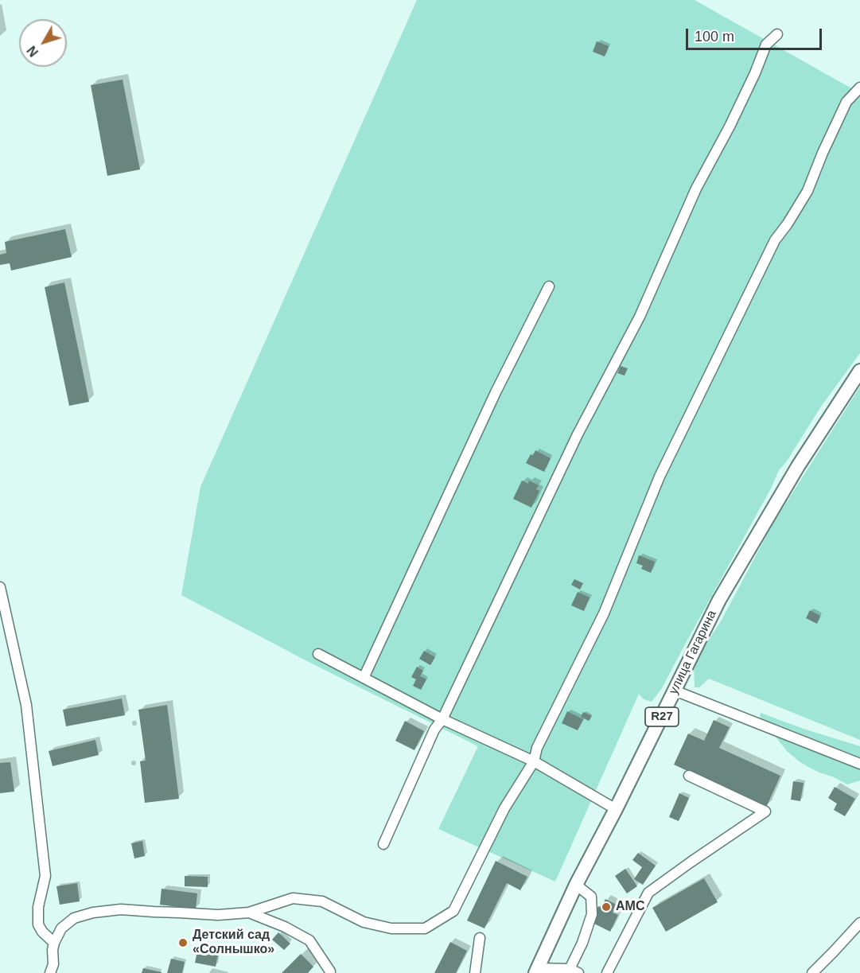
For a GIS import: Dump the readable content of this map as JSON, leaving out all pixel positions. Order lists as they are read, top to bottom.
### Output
{
  "streets": {
    "main road": ["улица Гагарина", "R27"]
  },
  "places": ["AMC", "Детский сад «Солнышко»"],
  "scale_bar": "100 m",
  "north": "bottom left"
}
